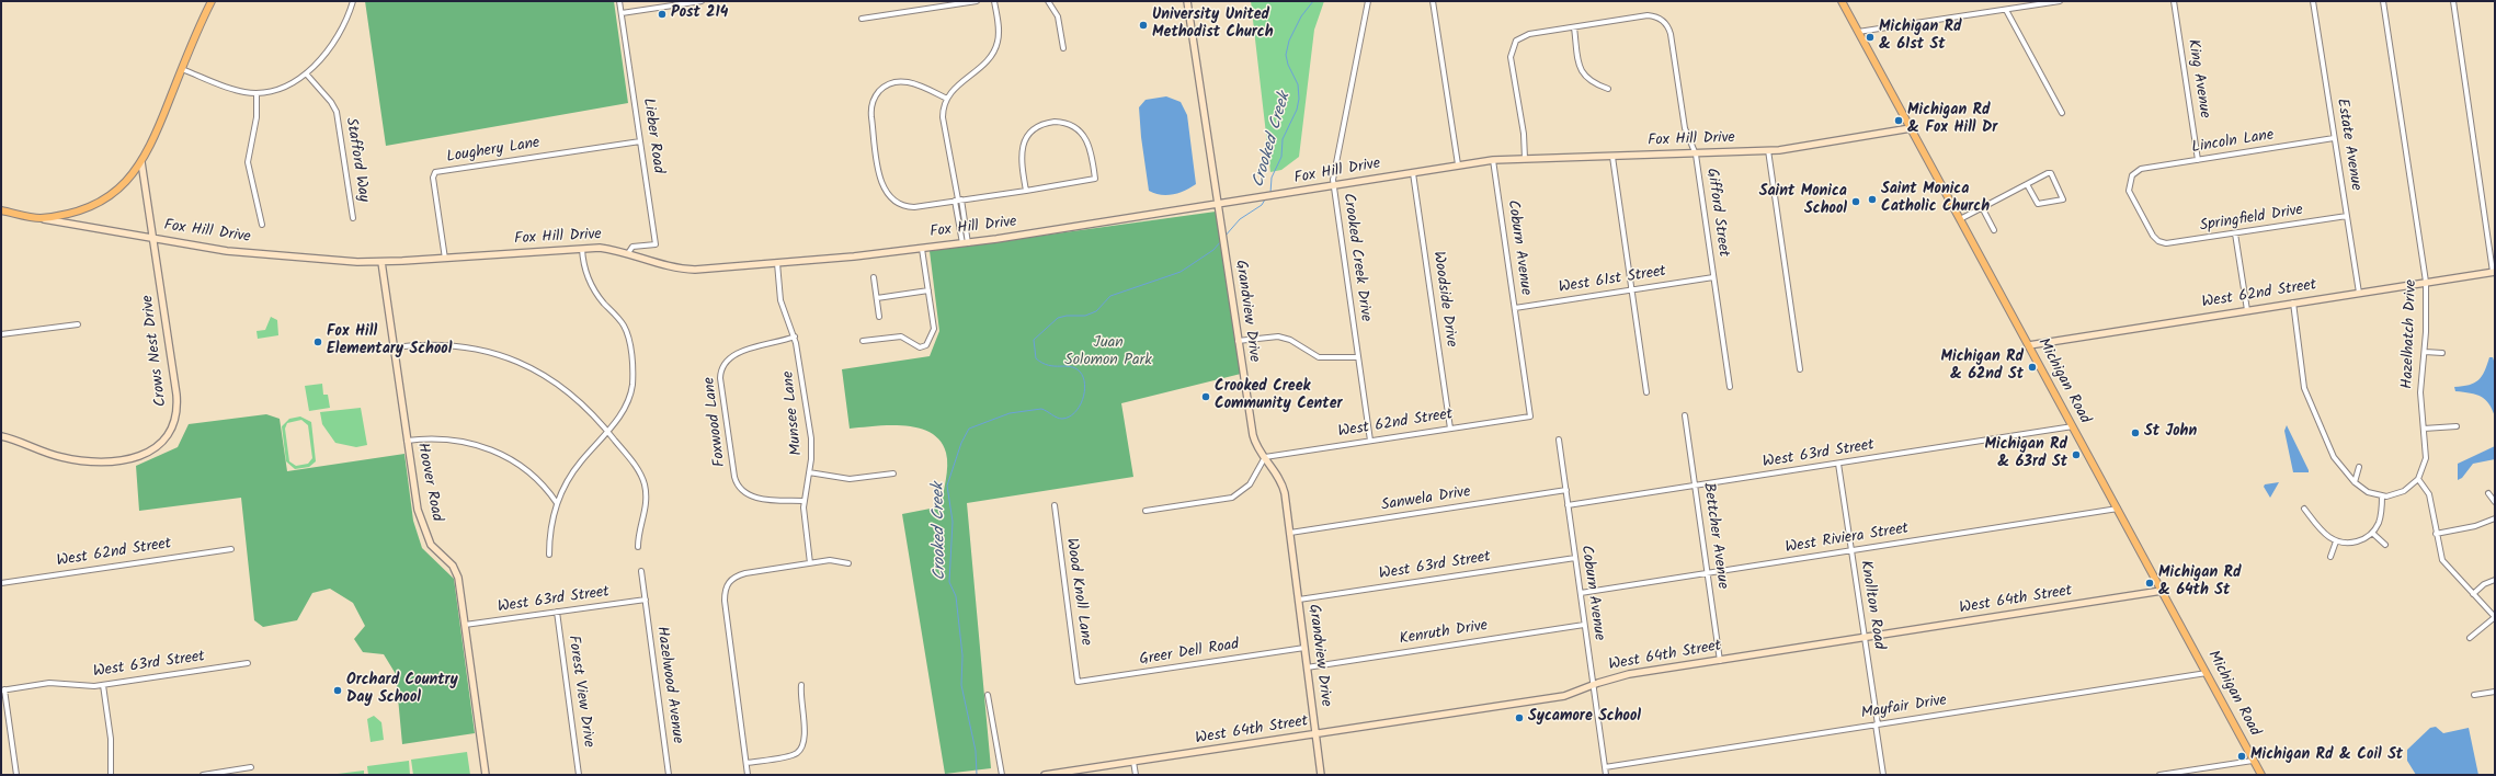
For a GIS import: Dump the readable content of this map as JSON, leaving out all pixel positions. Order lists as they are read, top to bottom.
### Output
{
  "streets": {
    "main road": ["Michigan Road"],
    "street": [
      "King Avenue",
      "Lieber Road",
      "Fox Hill Drive",
      "Lincoln Lane",
      "Estate Avenue",
      "Loughery Lane",
      "Stafford Way",
      "Gifford Street",
      "Springfield Drive",
      "Coburn Avenue",
      "Crooked Creek Drive",
      "West 61st Street",
      "West 62nd Street",
      "Woodside Drive",
      "Grandview Drive",
      "Hazelhatch Drive",
      "Crows Nest Drive",
      "Munsee Lane",
      "Foxwood Lane",
      "West 63rd Street",
      "Hoover Road",
      "Sanwela Drive",
      "Bettcher Avenue",
      "West Riviera Street",
      "Wood Knoll Lane",
      "West 64th Street",
      "Knollton Road",
      "Kenruth Drive",
      "Greer Dell Road",
      "Hazelwood Avenue",
      "Forest View Drive",
      "Mayfair Drive"
    ]
  },
  "crossings": [
    ["King Avenue", "Lincoln Lane"],
    ["Lieber Road", "Fox Hill Drive"],
    ["Lieber Road", "Loughery Lane"],
    ["Fox Hill Drive", "Loughery Lane"],
    ["Fox Hill Drive", "Gifford Street"],
    ["Fox Hill Drive", "Coburn Avenue"],
    ["Fox Hill Drive", "Crooked Creek Drive"],
    ["Fox Hill Drive", "Woodside Drive"],
    ["Fox Hill Drive", "Grandview Drive"],
    ["Fox Hill Drive", "Crows Nest Drive"],
    ["Fox Hill Drive", "Michigan Road"],
    ["Fox Hill Drive", "Munsee Lane"],
    ["Fox Hill Drive", "Hoover Road"],
    ["Lincoln Lane", "Estate Avenue"],
    ["Lincoln Lane", "Springfield Drive"],
    ["Estate Avenue", "Springfield Drive"],
    ["Estate Avenue", "West 62nd Street"],
    ["Gifford Street", "West 61st Street"],
    ["Coburn Avenue", "West 61st Street"],
    ["Coburn Avenue", "West 62nd Street"],
    ["Coburn Avenue", "West 63rd Street"],
    ["Coburn Avenue", "Sanwela Drive"],
    ["Coburn Avenue", "West Riviera Street"],
    ["Coburn Avenue", "West 64th Street"],
    ["Coburn Avenue", "Kenruth Drive"],
    ["Coburn Avenue", "Mayfair Drive"],
    ["Crooked Creek Drive", "West 62nd Street"],
    ["West 62nd Street", "Woodside Drive"],
    ["West 62nd Street", "Grandview Drive"],
    ["West 62nd Street", "Hazelhatch Drive"],
    ["West 62nd Street", "Michigan Road"],
    ["Grandview Drive", "West 63rd Street"],
    ["Grandview Drive", "Sanwela Drive"],
    ["Grandview Drive", "West 64th Street"],
    ["Grandview Drive", "Kenruth Drive"],
    ["Grandview Drive", "Greer Dell Road"],
    ["Michigan Road", "West 63rd Street"],
    ["Michigan Road", "West Riviera Street"],
    ["Michigan Road", "West 64th Street"],
    ["Michigan Road", "Mayfair Drive"],
    ["Munsee Lane", "Foxwood Lane"],
    ["West 63rd Street", "Hoover Road"],
    ["West 63rd Street", "Bettcher Avenue"],
    ["West 63rd Street", "Knollton Road"],
    ["West 63rd Street", "Hazelwood Avenue"],
    ["West 63rd Street", "Forest View Drive"],
    ["Bettcher Avenue", "West Riviera Street"],
    ["Bettcher Avenue", "West 64th Street"],
    ["West Riviera Street", "Knollton Road"],
    ["Wood Knoll Lane", "Greer Dell Road"],
    ["West 64th Street", "Knollton Road"],
    ["Knollton Road", "Mayfair Drive"]
  ],
  "water": ["Crooked Creek"],
  "parks": ["Juan Solomon Park"],
  "places": [
    "Post 214",
    "University United Methodist Church",
    "Michigan Rd & 61st St",
    "Michigan Rd & Fox Hill Dr",
    "Saint Monica Catholic Church",
    "Saint Monica School",
    "Fox Hill Elementary School",
    "Michigan Rd & 62nd St",
    "Crooked Creek Community Center",
    "St John",
    "Michigan Rd & 63rd St",
    "Michigan Rd & 64th St",
    "Orchard Country Day School",
    "Sycamore School",
    "Michigan Rd & Coil St"
  ]
}
